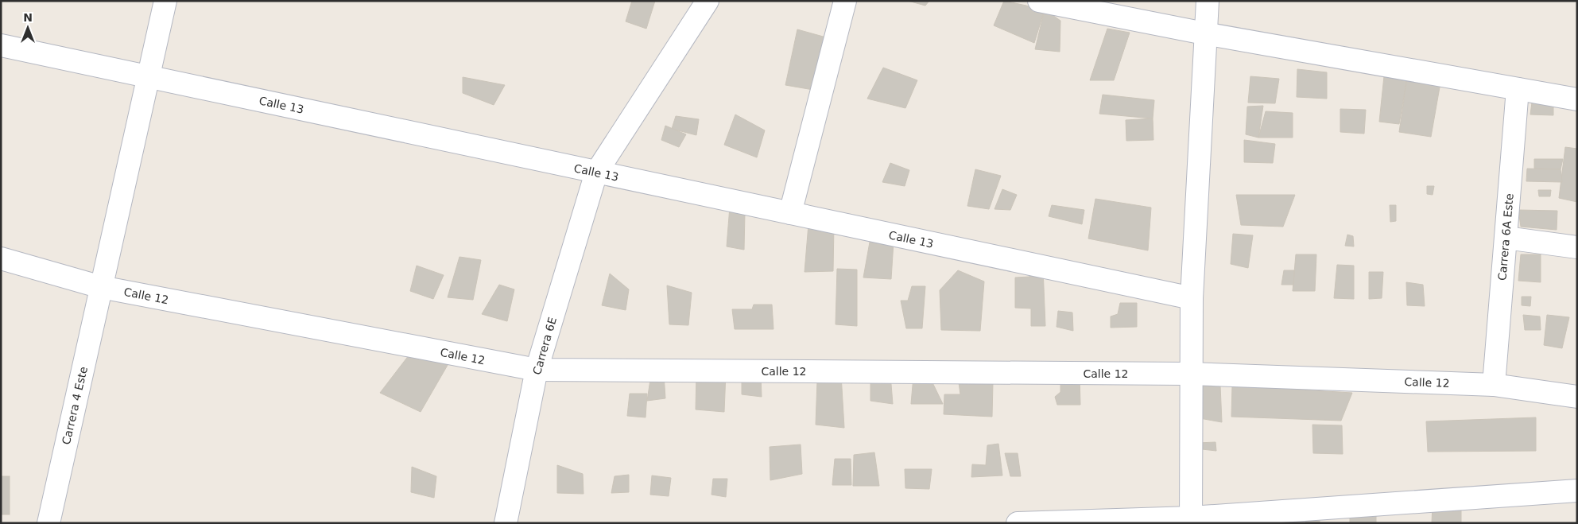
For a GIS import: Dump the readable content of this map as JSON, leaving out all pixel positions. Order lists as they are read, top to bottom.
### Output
{
  "streets": {
    "street": [
      "Calle 13",
      "Carrera 6A Este",
      "Calle 12",
      "Carrera 6E",
      "Carrera 4 Este"
    ]
  },
  "crossings": [
    ["Calle 13", "Carrera 6E"],
    ["Calle 13", "Carrera 4 Este"],
    ["Carrera 6A Este", "Calle 12"],
    ["Calle 12", "Carrera 6E"],
    ["Calle 12", "Carrera 4 Este"]
  ],
  "north": "top"
}
